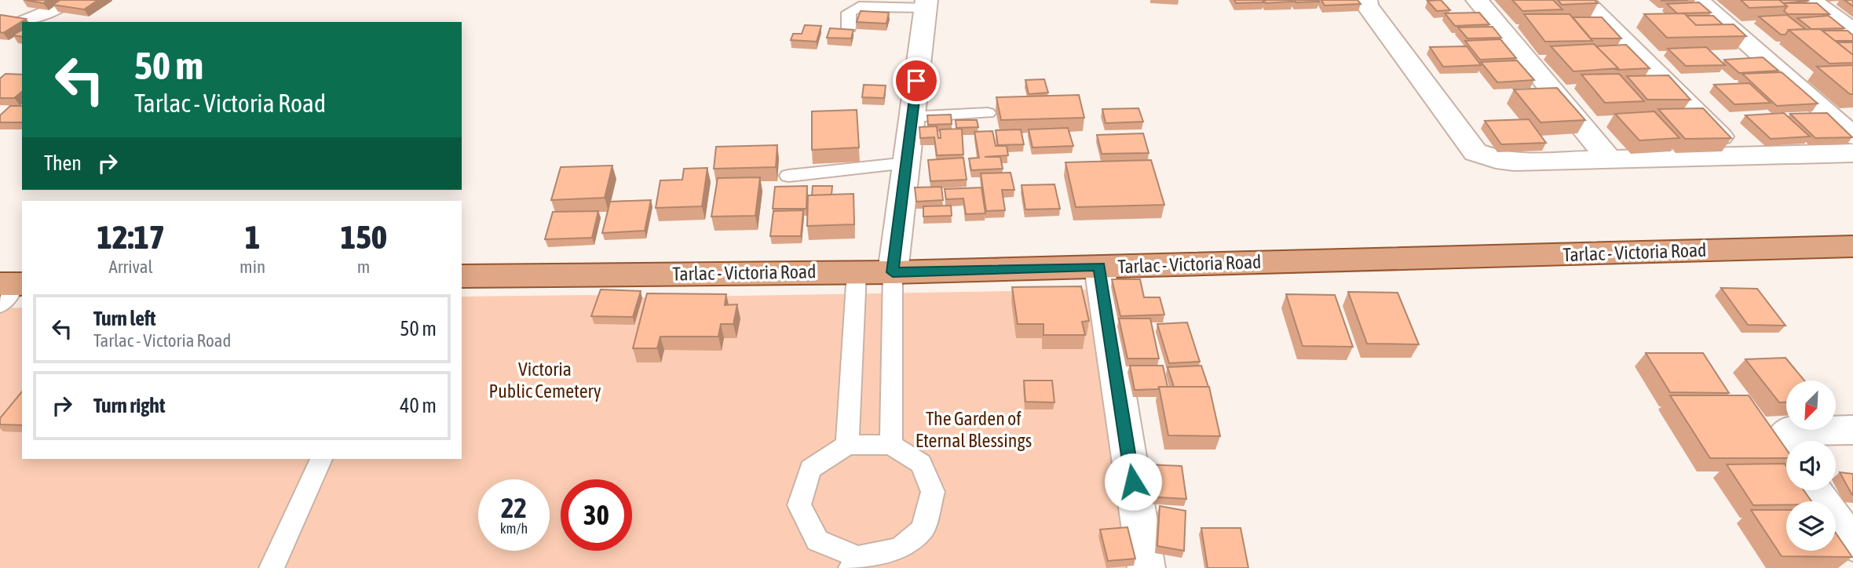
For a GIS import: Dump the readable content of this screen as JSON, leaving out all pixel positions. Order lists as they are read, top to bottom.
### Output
{
  "streets": {
    "main road": ["Tarlac - Victoria Road"]
  },
  "parks": ["Victoria Public Cemetery", "The Garden of Eternal Blessings"],
  "north": "bottom left",
  "page": {
    "turn": ["50 m", "Tarlac - Victoria Road"],
    "then": "Then",
    "eta": [
      "12:17",
      "Arrival",
      "1",
      "min",
      "150",
      "m"
    ],
    "list": [
      {
        "name": "Turn left",
        "note": "Tarlac - Victoria Road",
        "value": "50 m"
      },
      {
        "name": "Turn right",
        "value": "40 m"
      }
    ],
    "speed": "22 km/h",
    "limit": "30"
  }
}
